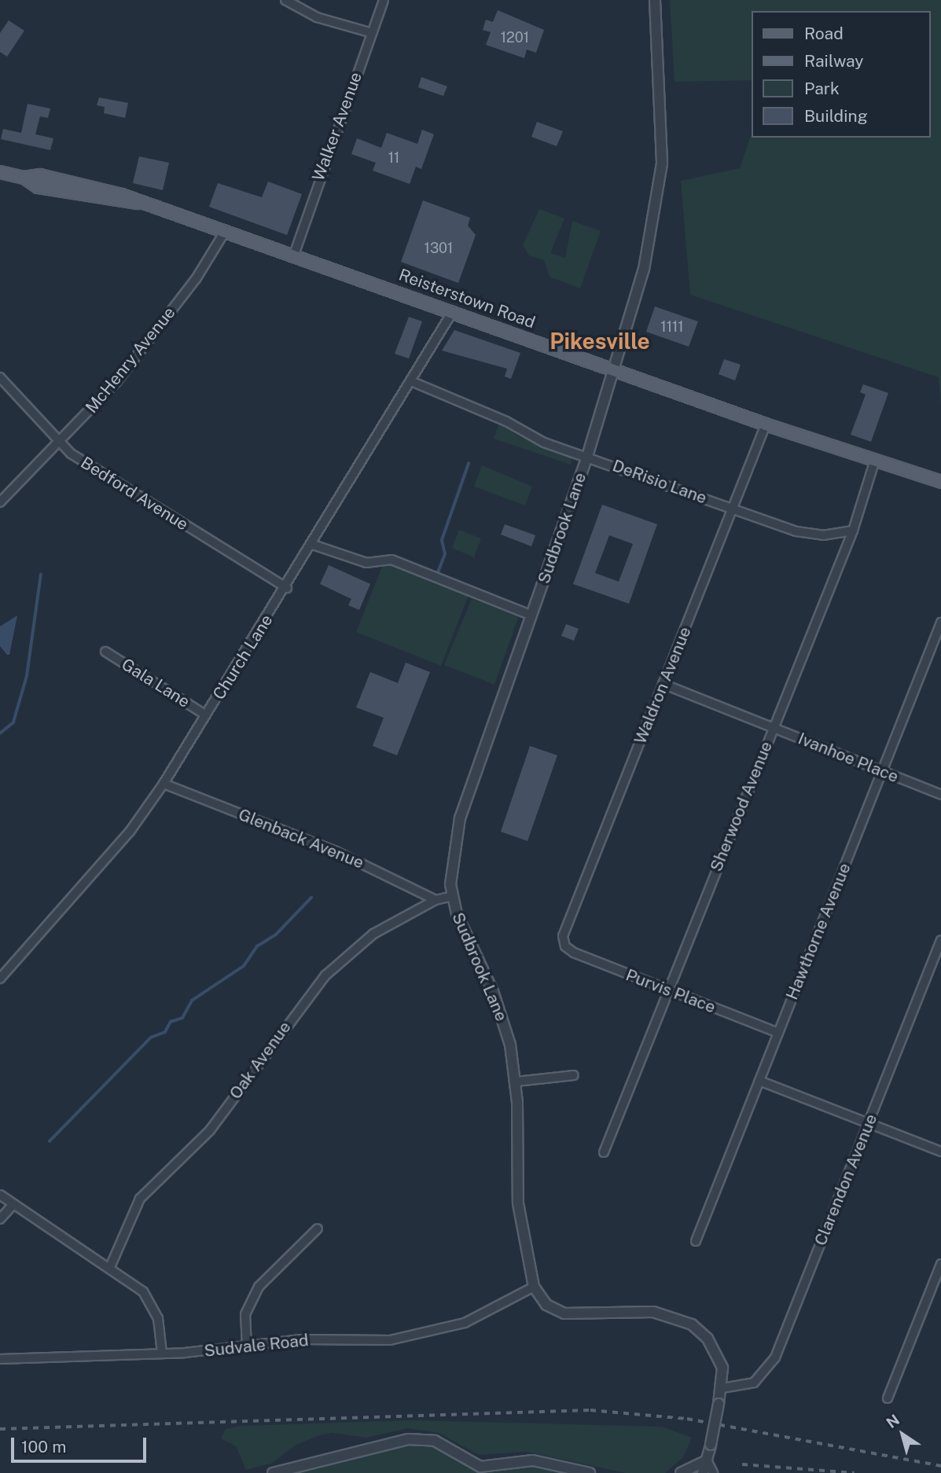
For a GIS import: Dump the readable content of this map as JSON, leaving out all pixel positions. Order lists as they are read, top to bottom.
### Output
{
  "streets": {
    "main road": ["Reisterstown Road"],
    "street": [
      "Walker Avenue",
      "McHenry Avenue",
      "DeRisio Lane",
      "Bedford Avenue",
      "Sudbrook Lane",
      "Church Lane",
      "Gala Lane",
      "Waldron Avenue",
      "Ivanhoe Place",
      "Sherwood Avenue",
      "Glenback Avenue",
      "Hawthorne Avenue",
      "Purvis Place",
      "Oak Avenue",
      "Clarendon Avenue",
      "Sudvale Road"
    ]
  },
  "crossings": [
    ["Walker Avenue", "Reisterstown Road"],
    ["Reisterstown Road", "McHenry Avenue"],
    ["Reisterstown Road", "Sudbrook Lane"],
    ["Reisterstown Road", "Church Lane"],
    ["Reisterstown Road", "Waldron Avenue"],
    ["Reisterstown Road", "Sherwood Avenue"],
    ["McHenry Avenue", "Bedford Avenue"],
    ["DeRisio Lane", "Sudbrook Lane"],
    ["DeRisio Lane", "Church Lane"],
    ["DeRisio Lane", "Waldron Avenue"],
    ["DeRisio Lane", "Sherwood Avenue"],
    ["Bedford Avenue", "Church Lane"],
    ["Sudbrook Lane", "Oak Avenue"],
    ["Sudbrook Lane", "Sudvale Road"],
    ["Church Lane", "Gala Lane"],
    ["Church Lane", "Glenback Avenue"],
    ["Waldron Avenue", "Ivanhoe Place"],
    ["Waldron Avenue", "Purvis Place"],
    ["Ivanhoe Place", "Sherwood Avenue"],
    ["Ivanhoe Place", "Hawthorne Avenue"],
    ["Sherwood Avenue", "Purvis Place"],
    ["Glenback Avenue", "Oak Avenue"],
    ["Hawthorne Avenue", "Purvis Place"]
  ],
  "districts": ["Pikesville"],
  "house_numbers": [
    "1201",
    "11",
    "1301",
    "1111"
  ],
  "legend": [
    "Road",
    "Railway",
    "Park",
    "Building"
  ],
  "scale_bar": "100 m",
  "north": "top left"
}
